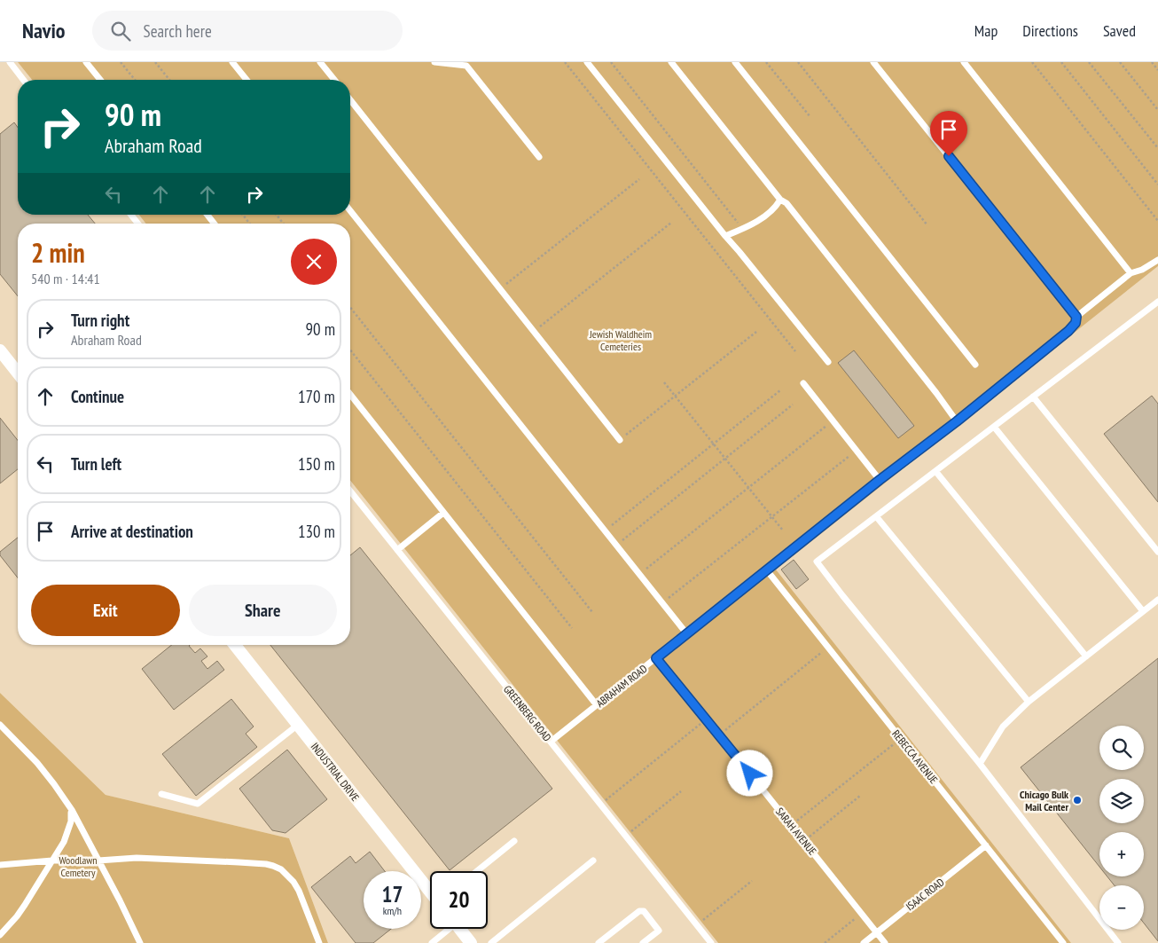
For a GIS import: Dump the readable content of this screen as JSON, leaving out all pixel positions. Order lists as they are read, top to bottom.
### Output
{
  "streets": {
    "street": ["INDUSTRIAL DRIVE"],
    "lane": [
      "ABRAHAM ROAD",
      "GREENBERG ROAD",
      "REBECCA AVENUE",
      "SARAH AVENUE",
      "ISAAC ROAD"
    ]
  },
  "crossings": [
    ["ABRAHAM ROAD", "GREENBERG ROAD"],
    ["ABRAHAM ROAD", "REBECCA AVENUE"],
    ["ABRAHAM ROAD", "SARAH AVENUE"],
    ["REBECCA AVENUE", "ISAAC ROAD"],
    ["SARAH AVENUE", "ISAAC ROAD"]
  ],
  "parks": ["Jewish Waldheim Cemeteries", "Woodlawn Cemetery"],
  "places": ["Chicago Bulk Mail Center"],
  "page": {
    "header": "Navio",
    "search": "Search here",
    "nav": ["Map", "Directions", "Saved"],
    "turn": ["90 m", "Abraham Road"],
    "heading": ["2 min", "540 m · 14:41"],
    "list": [
      {
        "name": "Turn right",
        "note": "Abraham Road",
        "value": "90 m"
      },
      {
        "name": "Continue",
        "value": "170 m"
      },
      {
        "name": "Turn left",
        "value": "150 m"
      },
      {
        "name": "Arrive at destination",
        "value": "130 m"
      }
    ],
    "buttons": ["Exit", "Share"],
    "map_buttons": ["+", "−"],
    "speed": "17 km/h",
    "limit": "20"
  }
}
